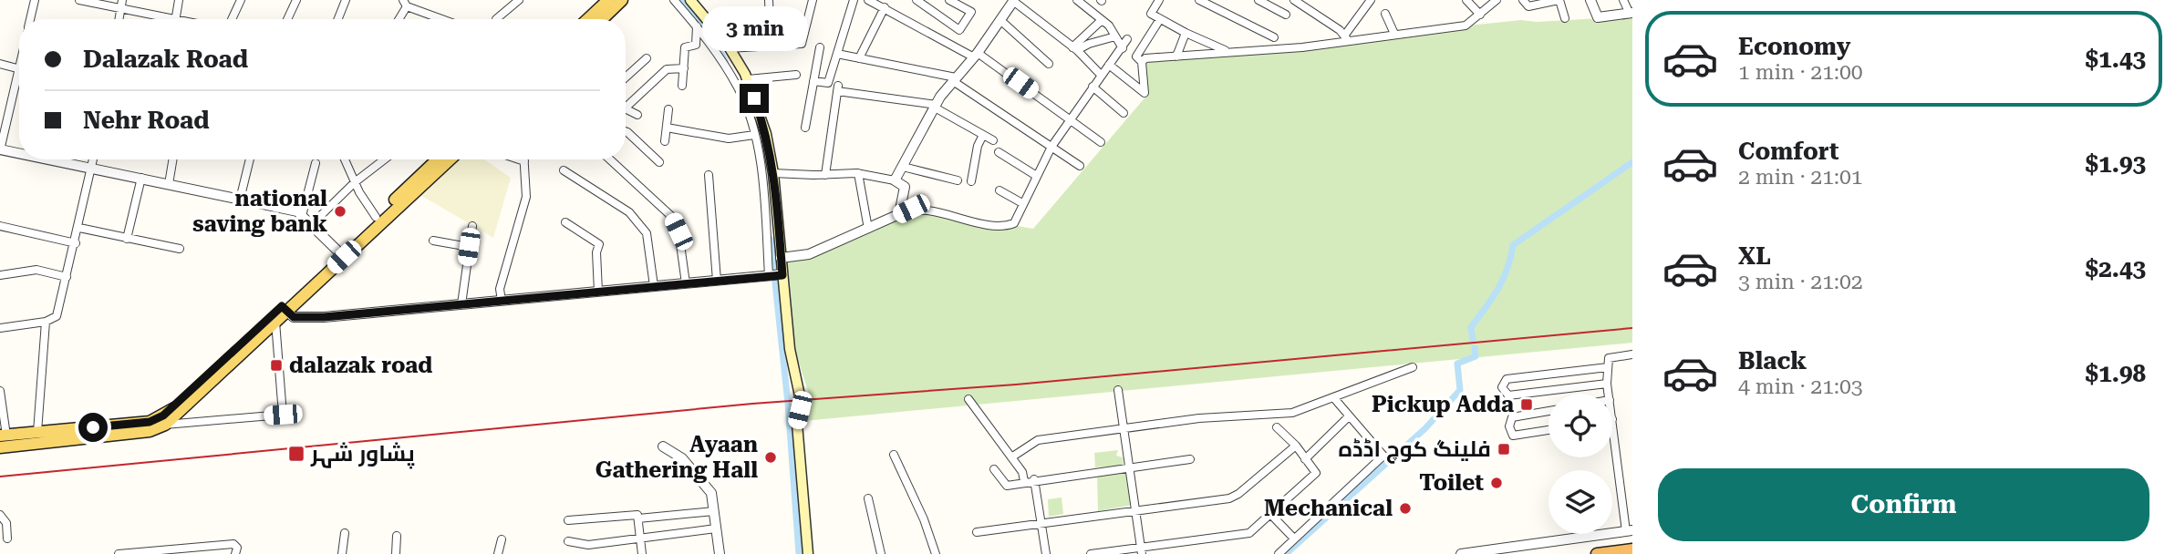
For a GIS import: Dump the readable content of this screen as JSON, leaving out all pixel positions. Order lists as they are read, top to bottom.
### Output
{
  "places": {
    "other": [
      "national saving bank",
      "Ayaan Gathering Hall",
      "Toilet",
      "Mechanical"
    ],
    "transit": [
      "dalazak road",
      "Pickup Adda",
      "فلینگ کوچ اڈڈہ",
      "پشاور شہر"
    ]
  },
  "page": {
    "bubble": "3 min",
    "list": [
      {
        "name": "Economy",
        "note": "1 min · 21:00",
        "value": "$1.43"
      },
      {
        "name": "Comfort",
        "note": "2 min · 21:01",
        "value": "$1.93"
      },
      {
        "name": "XL",
        "note": "3 min · 21:02",
        "value": "$2.43"
      },
      {
        "name": "Black",
        "note": "4 min · 21:03",
        "value": "$1.98"
      }
    ],
    "banner": ["Dalazak Road", "Nehr Road"],
    "buttons": "Confirm"
  }
}
